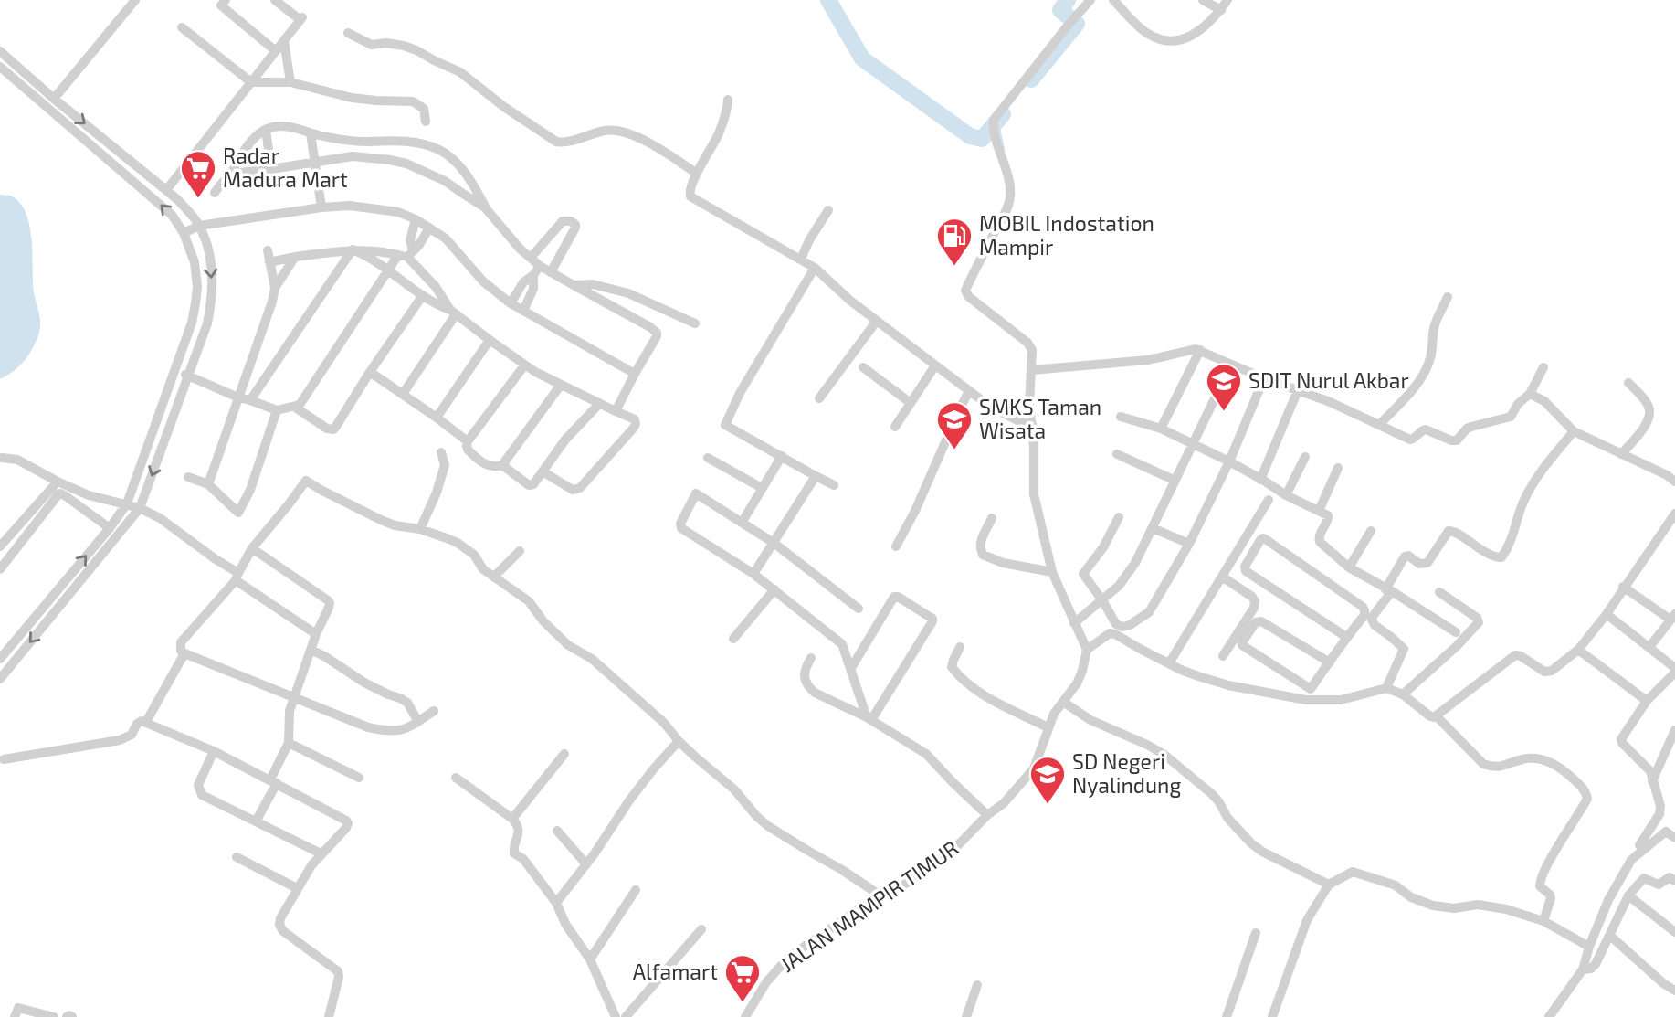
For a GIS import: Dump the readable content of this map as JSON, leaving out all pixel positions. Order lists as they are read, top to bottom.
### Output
{
  "streets": {
    "street": ["JALAN MAMPIR TIMUR"]
  },
  "places": {
    "supermarket": ["Radar Madura Mart", "Alfamart"],
    "fuel station": ["MOBIL Indostation Mampir"],
    "school or university": ["SDIT Nurul Akbar", "SMKS Taman Wisata", "SD Negeri Nyalindung"]
  }
}
